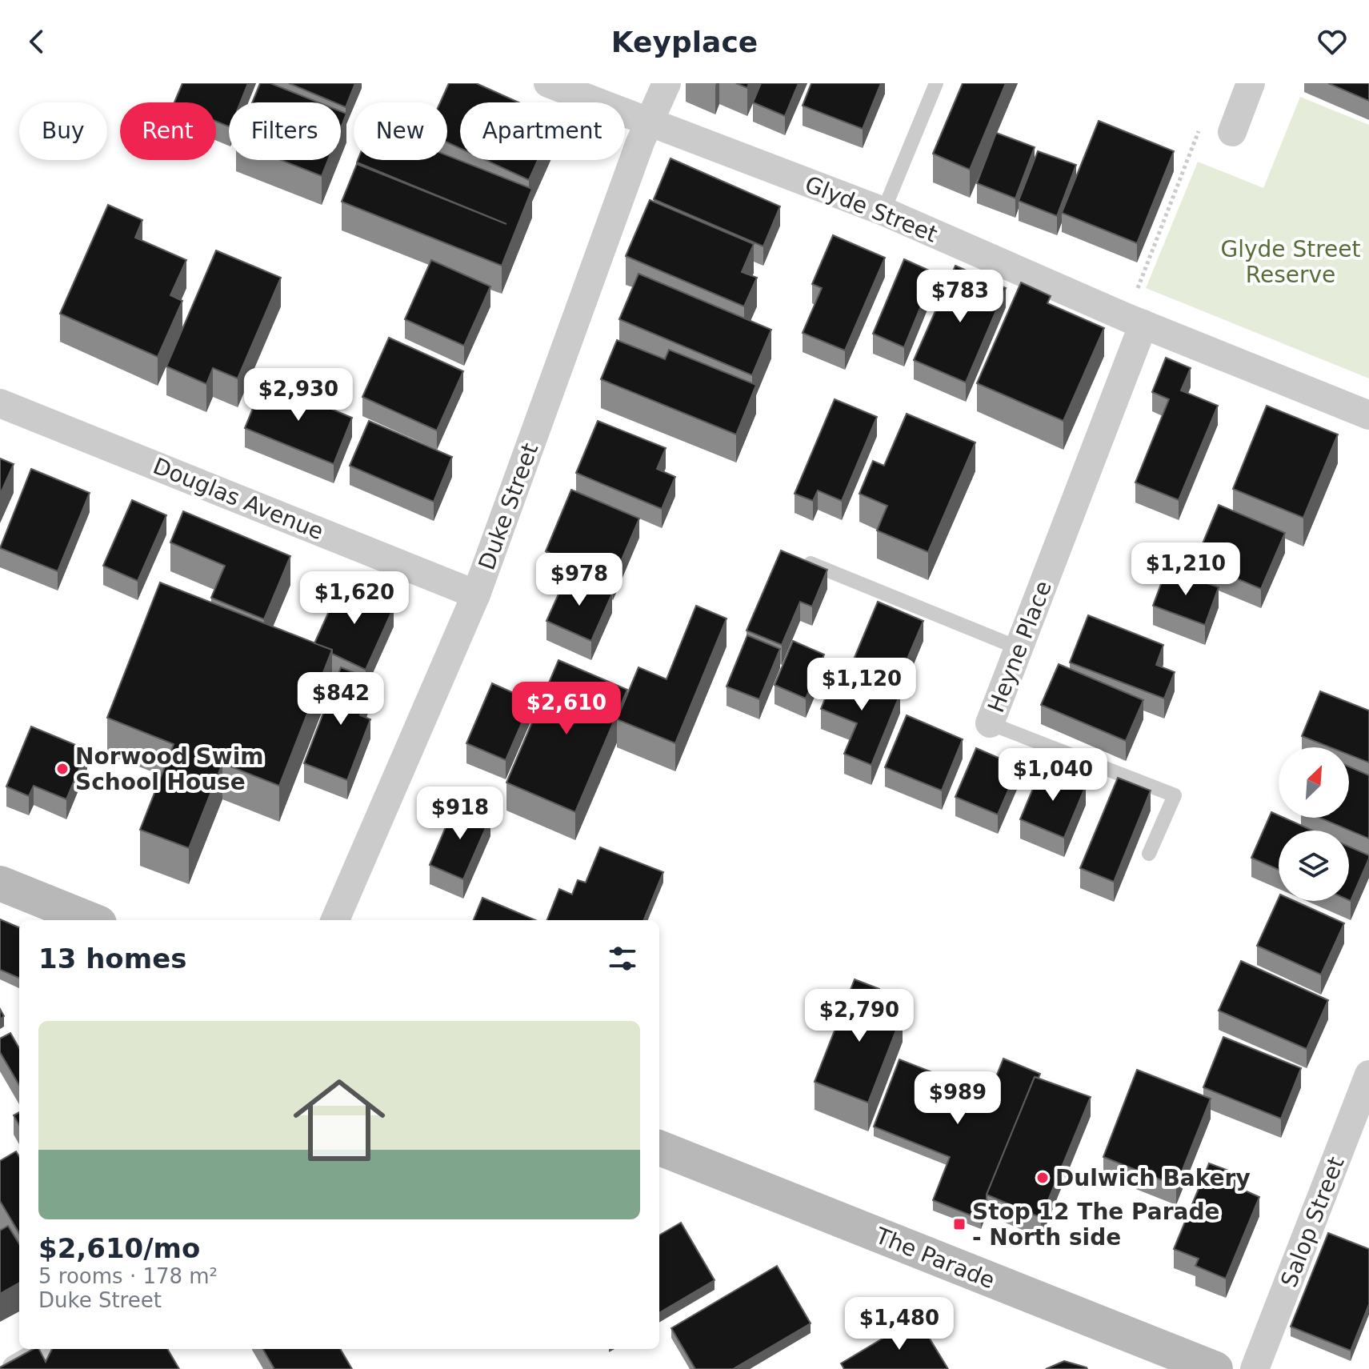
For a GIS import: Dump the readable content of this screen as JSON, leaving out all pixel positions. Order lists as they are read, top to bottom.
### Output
{
  "streets": {
    "main road": ["The Parade"],
    "street": [
      "Glyde Street",
      "Douglas Avenue",
      "Duke Street",
      "Heyne Place",
      "Salop Street"
    ]
  },
  "crossings": [
    ["Glyde Street", "Duke Street"],
    ["Glyde Street", "Heyne Place"],
    ["Douglas Avenue", "Duke Street"]
  ],
  "parks": ["Glyde Street Reserve"],
  "places": {
    "other": ["Norwood Swim School House", "Dulwich Bakery"],
    "transit": ["Stop 12 The Parade - North side"]
  },
  "north": "top right",
  "page": {
    "header": "Keyplace",
    "chip": [
      "Buy",
      "Rent",
      "Filters",
      "New",
      "Apartment"
    ],
    "price": [
      "$783",
      "$2,930",
      "$1,210",
      "$978",
      "$1,620",
      "$1,120",
      "$842",
      "$2,610",
      "$1,040",
      "$918",
      "$2,790",
      "$989",
      "$1,480"
    ],
    "heading": "13 homes",
    "list": [
      {
        "name": "$2,610/mo",
        "note": "5 rooms · 178 m² · Duke Street"
      }
    ]
  }
}
